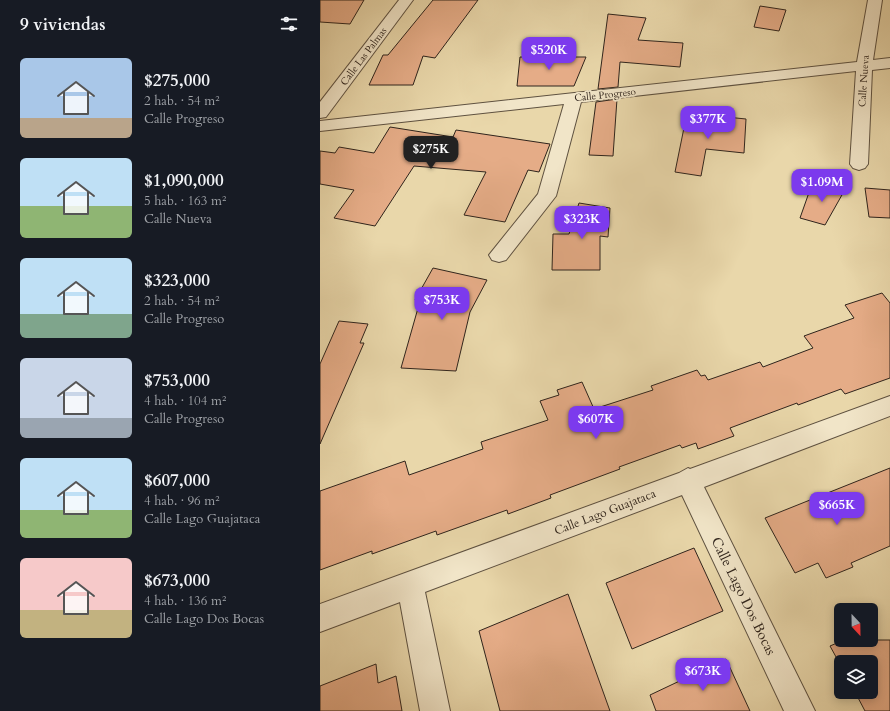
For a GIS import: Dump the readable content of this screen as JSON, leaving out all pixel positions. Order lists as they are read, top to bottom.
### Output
{
  "streets": {
    "street": [
      "Calle Las Palmas",
      "Calle Nueva",
      "Calle Progreso",
      "Calle Lago Guajataca",
      "Calle Lago Dos Bocas"
    ]
  },
  "crossings": [
    ["Calle Nueva", "Calle Progreso"],
    ["Calle Lago Guajataca", "Calle Lago Dos Bocas"]
  ],
  "north": "bottom",
  "page": {
    "heading": "9 viviendas",
    "price": [
      "$520K",
      "$377K",
      "$275K",
      "$1.09M",
      "$323K",
      "$753K",
      "$607K",
      "$665K",
      "$673K"
    ],
    "list": [
      {
        "name": "$275,000",
        "note": "2 hab. · 54 m² · Calle Progreso"
      },
      {
        "name": "$1,090,000",
        "note": "5 hab. · 163 m² · Calle Nueva"
      },
      {
        "name": "$323,000",
        "note": "2 hab. · 54 m² · Calle Progreso"
      },
      {
        "name": "$753,000",
        "note": "4 hab. · 104 m² · Calle Progreso"
      },
      {
        "name": "$607,000",
        "note": "4 hab. · 96 m² · Calle Lago Guajataca"
      },
      {
        "name": "$673,000",
        "note": "4 hab. · 136 m² · Calle Lago Dos Bocas"
      }
    ]
  }
}
